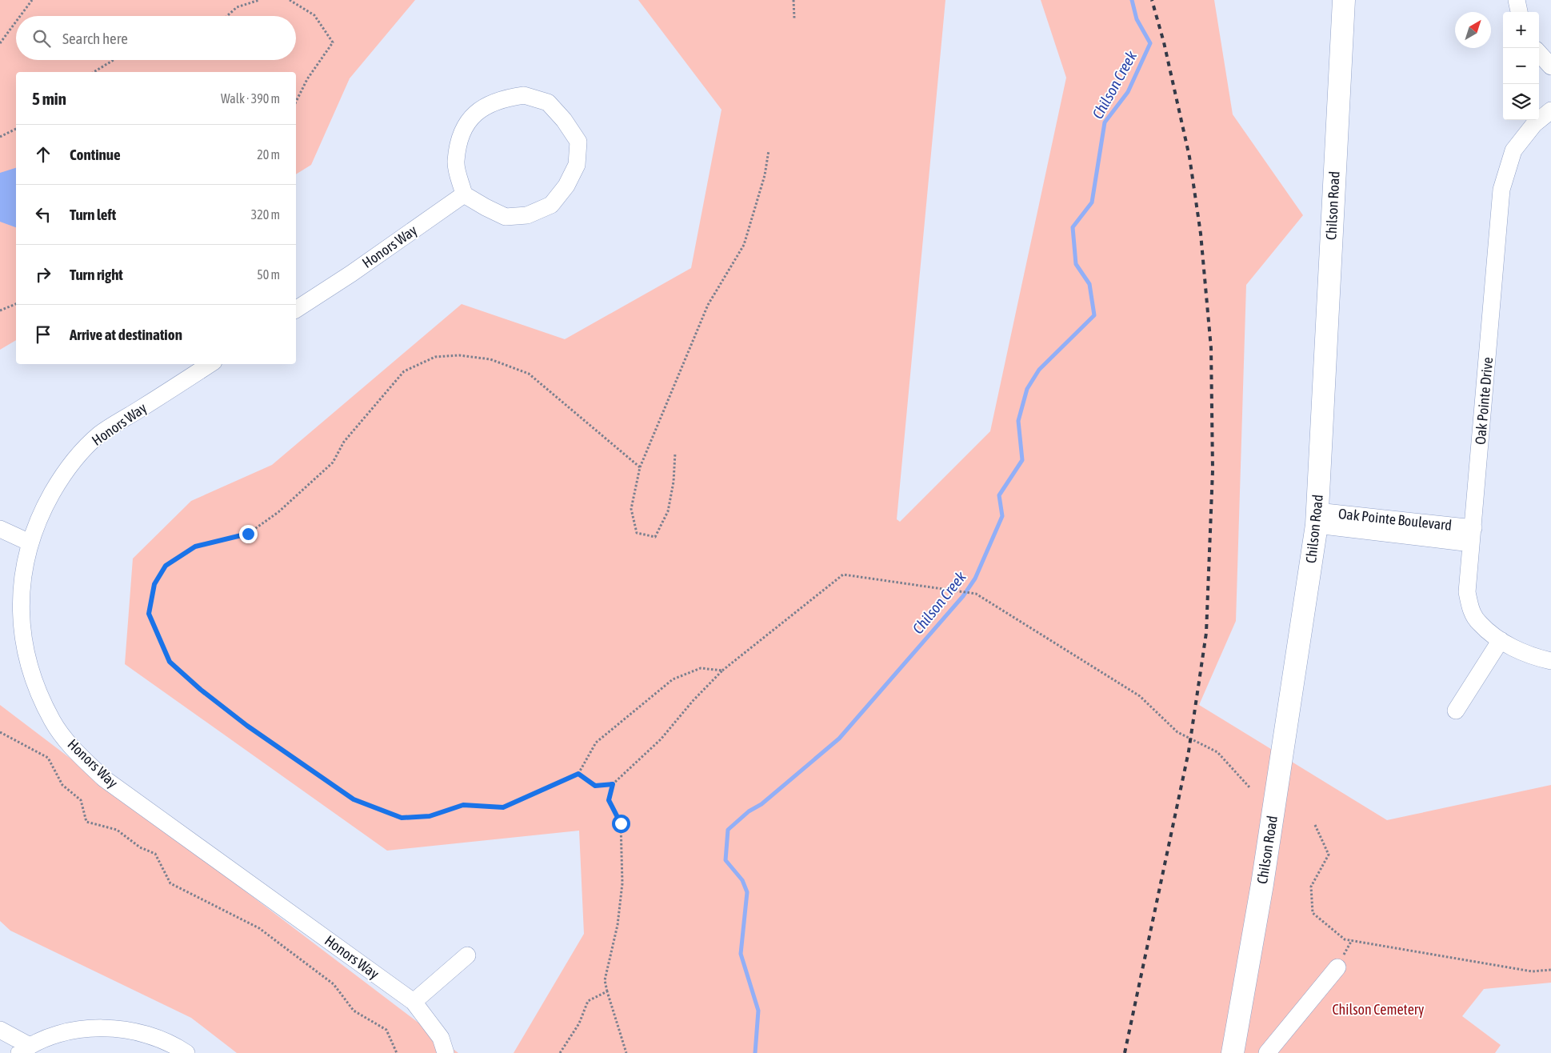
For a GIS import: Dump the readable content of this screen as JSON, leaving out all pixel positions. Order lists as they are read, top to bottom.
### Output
{
  "streets": {
    "main road": ["Chilson Road"],
    "street": ["Honors Way", "Oak Pointe Drive", "Oak Pointe Boulevard"]
  },
  "crossings": [
    ["Chilson Road", "Oak Pointe Boulevard"],
    ["Oak Pointe Drive", "Oak Pointe Boulevard"]
  ],
  "water": ["Chilson Creek"],
  "parks": ["Chilson Cemetery"],
  "north": "top right",
  "page": {
    "map_buttons": ["+", "−"],
    "search": "Search here",
    "heading": ["5 min", "Walk · 390 m"],
    "list": [
      ["Continue", "20 m"],
      ["Turn left", "320 m"],
      ["Turn right", "50 m"],
      "Arrive at destination"
    ]
  }
}
